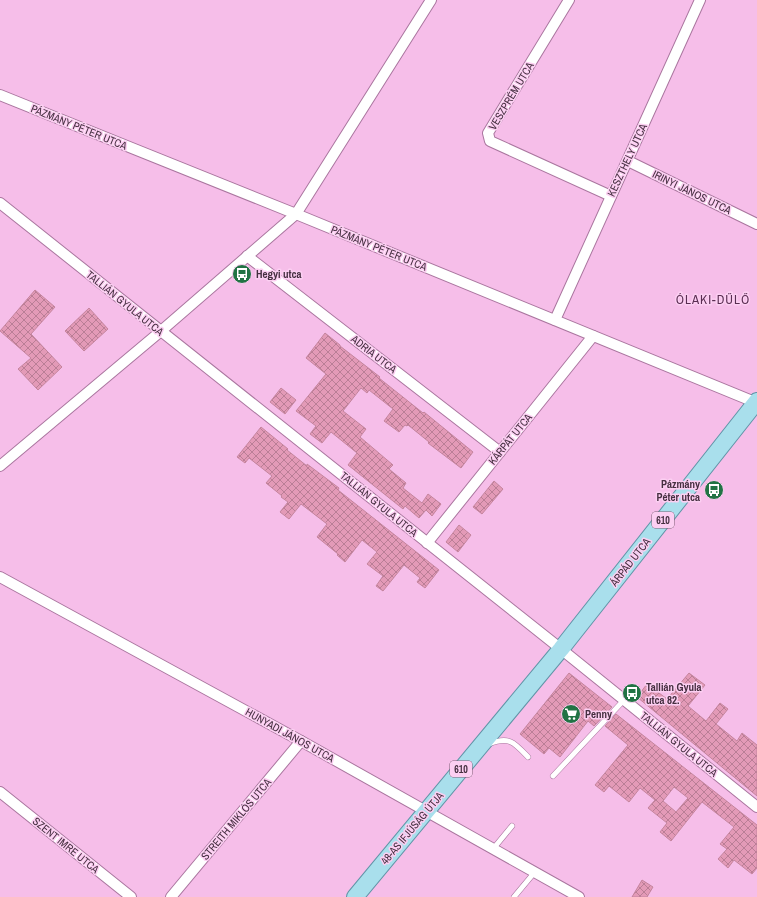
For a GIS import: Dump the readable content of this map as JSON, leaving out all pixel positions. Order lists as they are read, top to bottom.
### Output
{
  "streets": {
    "main road": ["610", "ÁRPÁD UTCA", "48-AS IFJÚSÁG ÚTJA"],
    "street": [
      "VESZPRÉM UTCA",
      "PÁZMÁNY PÉTER UTCA",
      "KESZTHELY UTCA",
      "IRINYI JÁNOS UTCA",
      "TALLIÁN GYULA UTCA",
      "ADRIA UTCA",
      "KÁRPÁT UTCA",
      "HUNYADI JÁNOS UTCA",
      "STREITH MIKLÓS UTCA",
      "SZENT IMRE UTCA"
    ]
  },
  "crossings": [
    ["VESZPRÉM UTCA", "KESZTHELY UTCA"],
    ["PÁZMÁNY PÉTER UTCA", "KESZTHELY UTCA"],
    ["PÁZMÁNY PÉTER UTCA", "KÁRPÁT UTCA"],
    ["PÁZMÁNY PÉTER UTCA", "ÁRPÁD UTCA"],
    ["KESZTHELY UTCA", "IRINYI JÁNOS UTCA"],
    ["TALLIÁN GYULA UTCA", "KÁRPÁT UTCA"],
    ["TALLIÁN GYULA UTCA", "ÁRPÁD UTCA"],
    ["TALLIÁN GYULA UTCA", "48-AS IFJÚSÁG ÚTJA"],
    ["ADRIA UTCA", "KÁRPÁT UTCA"],
    ["ÁRPÁD UTCA", "48-AS IFJÚSÁG ÚTJA"],
    ["HUNYADI JÁNOS UTCA", "STREITH MIKLÓS UTCA"],
    ["HUNYADI JÁNOS UTCA", "48-AS IFJÚSÁG ÚTJA"]
  ],
  "districts": ["ÓLAKI-DŰLŐ"],
  "places": {
    "bus stop": ["Hegyi utca", "Pázmány Péter utca", "Tallián Gyula utca 82."],
    "supermarket": ["Penny"]
  }
}
